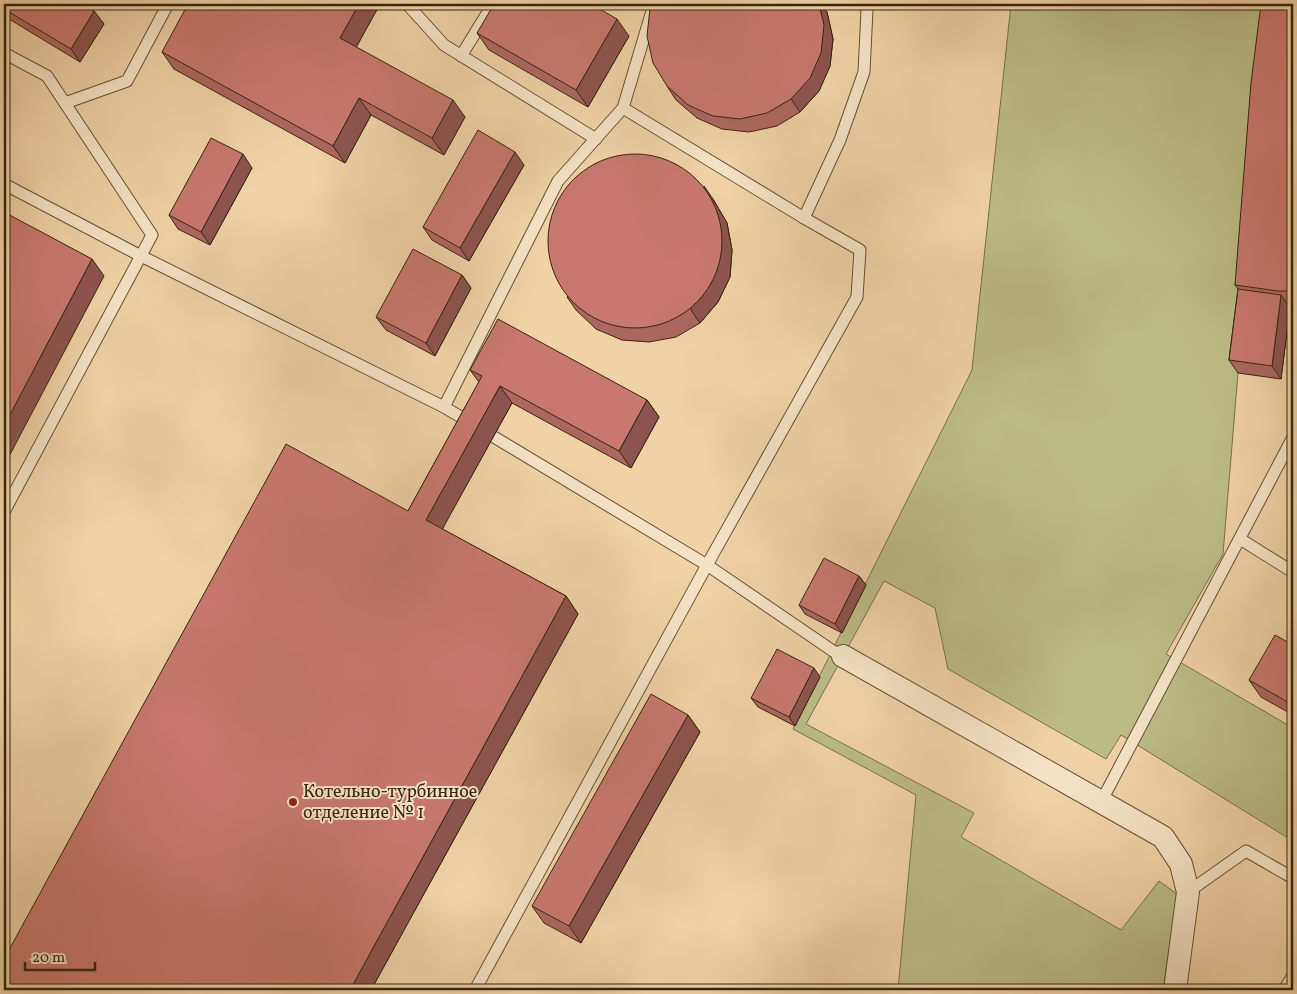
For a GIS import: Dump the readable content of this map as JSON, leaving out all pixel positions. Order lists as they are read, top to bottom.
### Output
{
  "places": ["Котельно-турбинное отделение № 1"],
  "scale_bar": "20 m"
}
